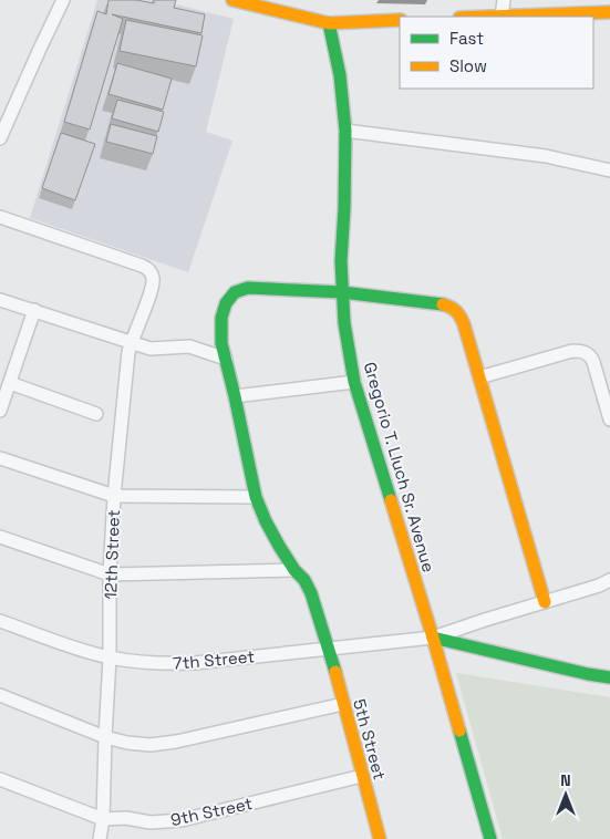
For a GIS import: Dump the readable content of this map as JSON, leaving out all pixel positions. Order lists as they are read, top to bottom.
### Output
{
  "streets": {
    "street": [
      "Gregorio T. Lluch Sr. Avenue",
      "12th Street",
      "7th Street",
      "5th Street",
      "9th Street"
    ]
  },
  "crossings": [
    ["Gregorio T. Lluch Sr. Avenue", "7th Street"],
    ["Gregorio T. Lluch Sr. Avenue", "5th Street"],
    ["12th Street", "7th Street"],
    ["12th Street", "9th Street"],
    ["7th Street", "5th Street"],
    ["5th Street", "9th Street"]
  ],
  "legend": ["Fast", "Slow"],
  "north": "top"
}
